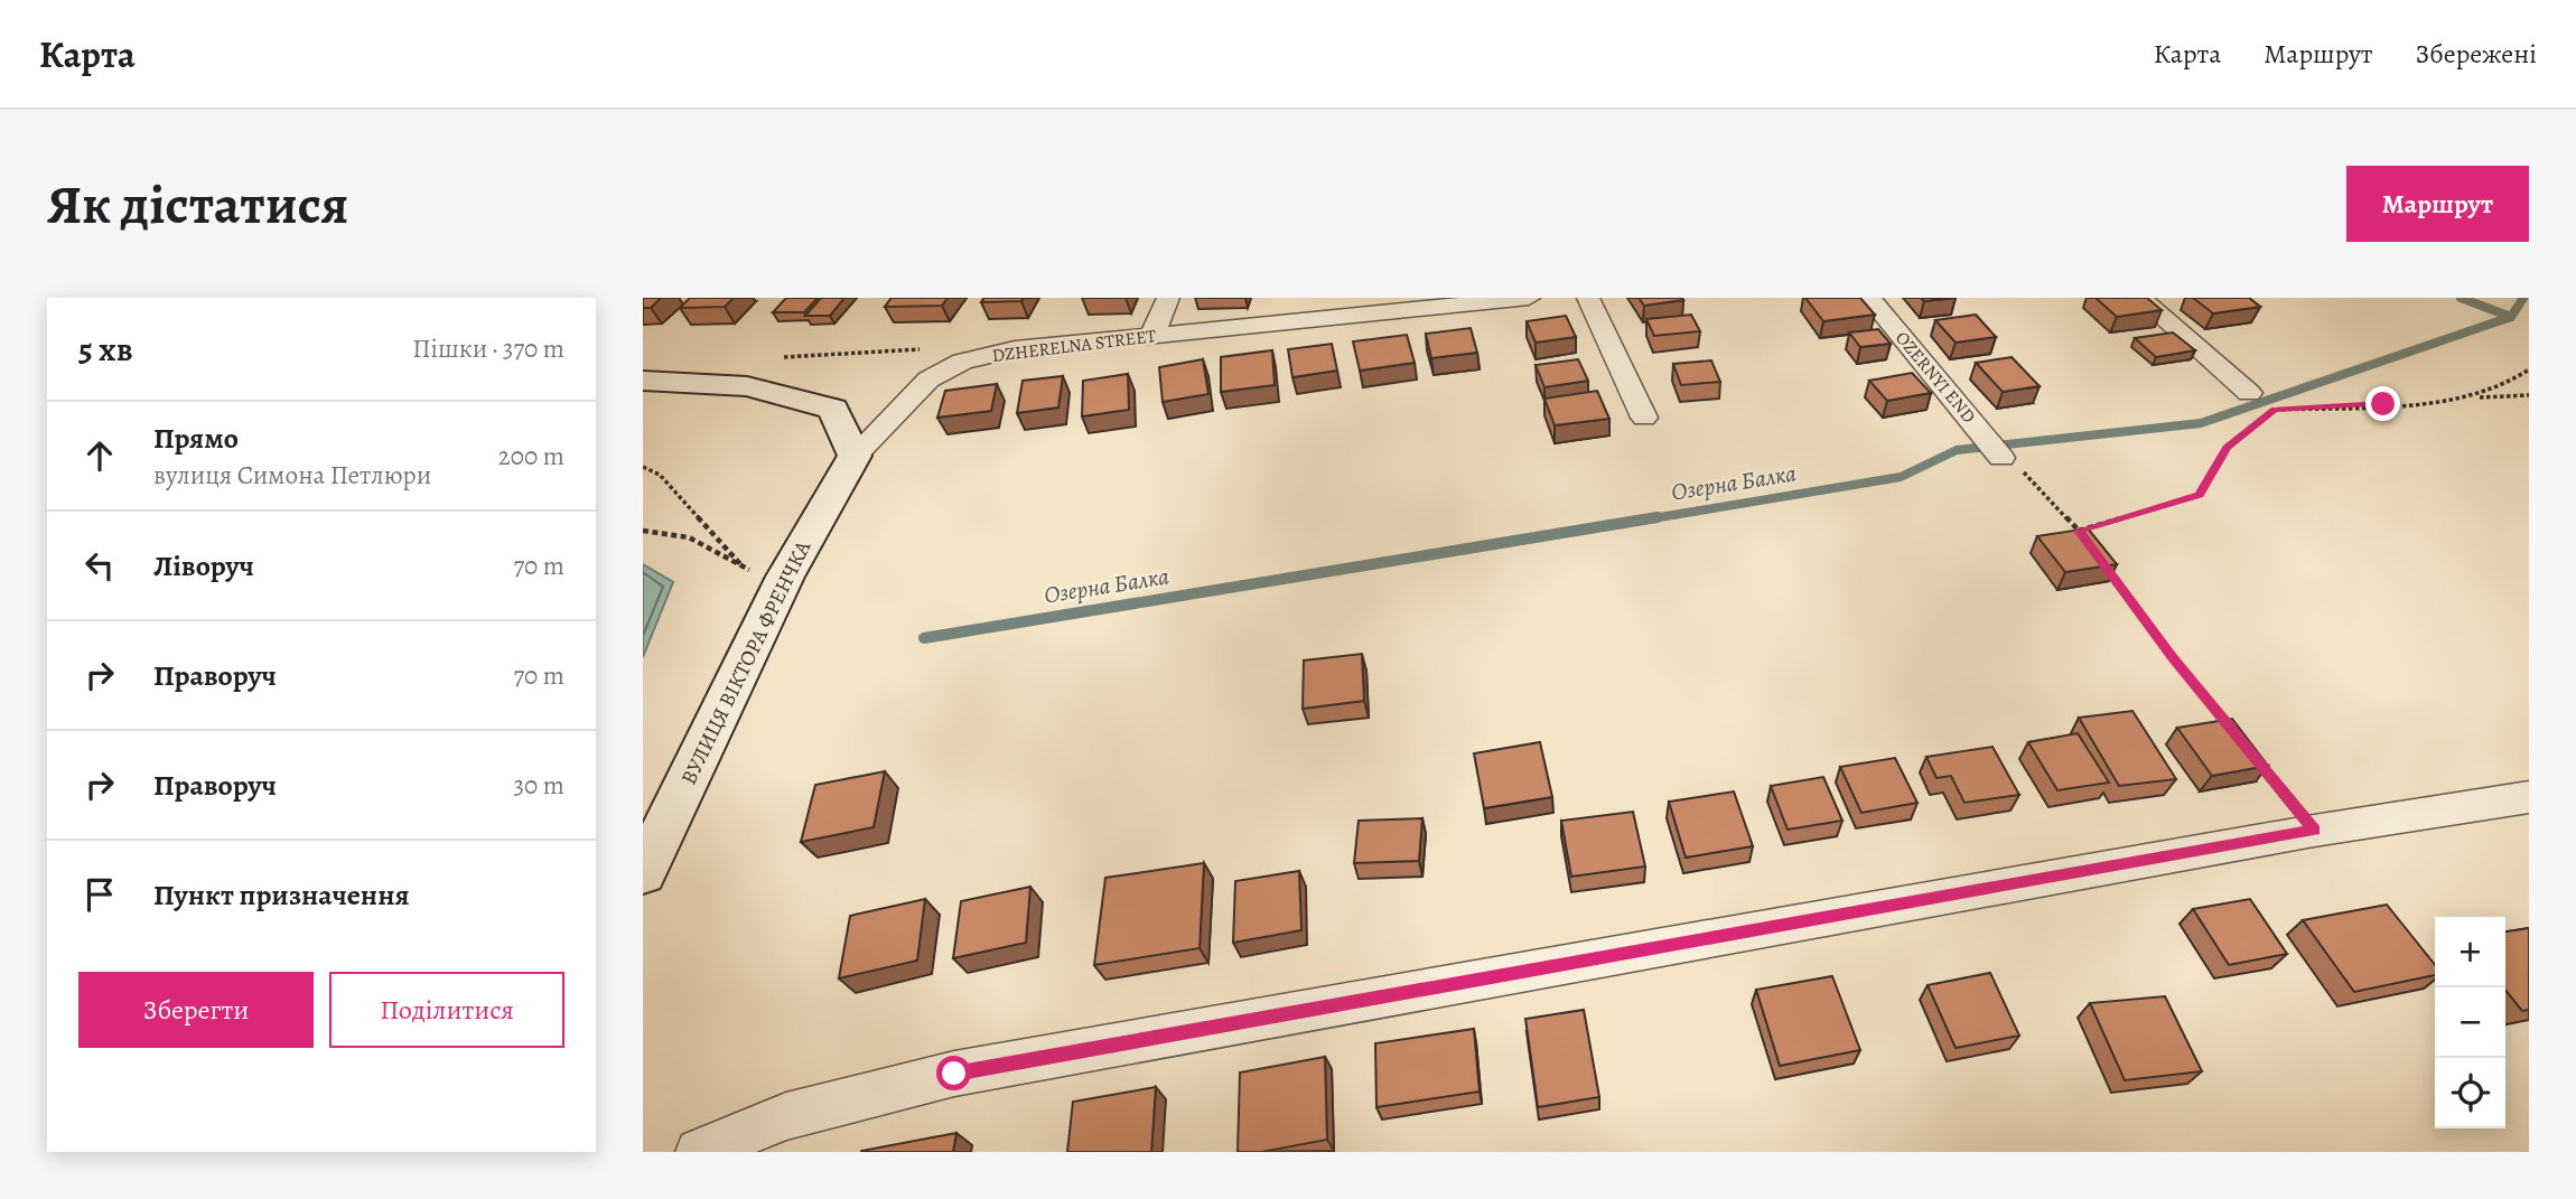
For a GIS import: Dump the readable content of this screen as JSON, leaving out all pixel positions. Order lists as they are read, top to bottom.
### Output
{
  "streets": {
    "street": ["DZHERELNA STREET", "OZERNYI END", "ВУЛИЦЯ ВІКТОРА ФРЕНЧКА"]
  },
  "crossings": [
    ["DZHERELNA STREET", "ВУЛИЦЯ ВІКТОРА ФРЕНЧКА"]
  ],
  "water": ["Озерна Балка"],
  "page": {
    "header": "Карта",
    "nav": ["Карта", "Маршрут", "Збережені"],
    "buttons": [
      "Маршрут",
      ["Зберегти", "Поділитися"]
    ],
    "title": "Як дістатися",
    "heading": ["5 хв", "Пішки · 370 m"],
    "list": [
      ["Прямо", "вулиця Симона Петлюри", "200 m"],
      ["Ліворуч", "70 m"],
      ["Праворуч", "70 m"],
      ["Праворуч", "30 m"],
      "Пункт призначення"
    ],
    "map_buttons": ["+", "−"]
  }
}
